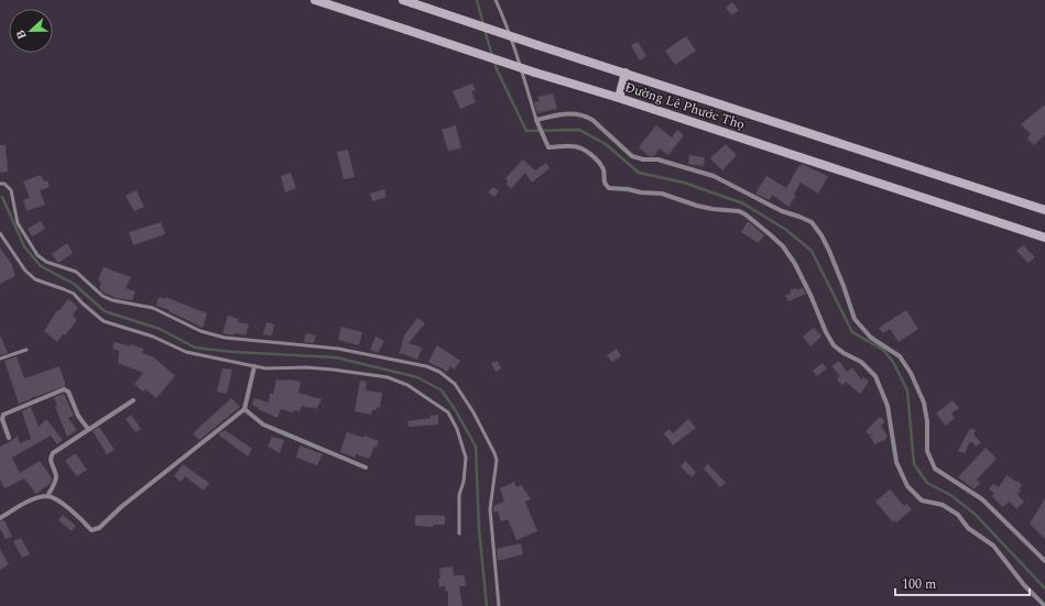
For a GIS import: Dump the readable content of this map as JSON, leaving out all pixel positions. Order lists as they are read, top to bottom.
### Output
{
  "streets": {
    "street": ["Đường Lê Phước Thọ"]
  },
  "scale_bar": "100 m",
  "north": "left"
}
